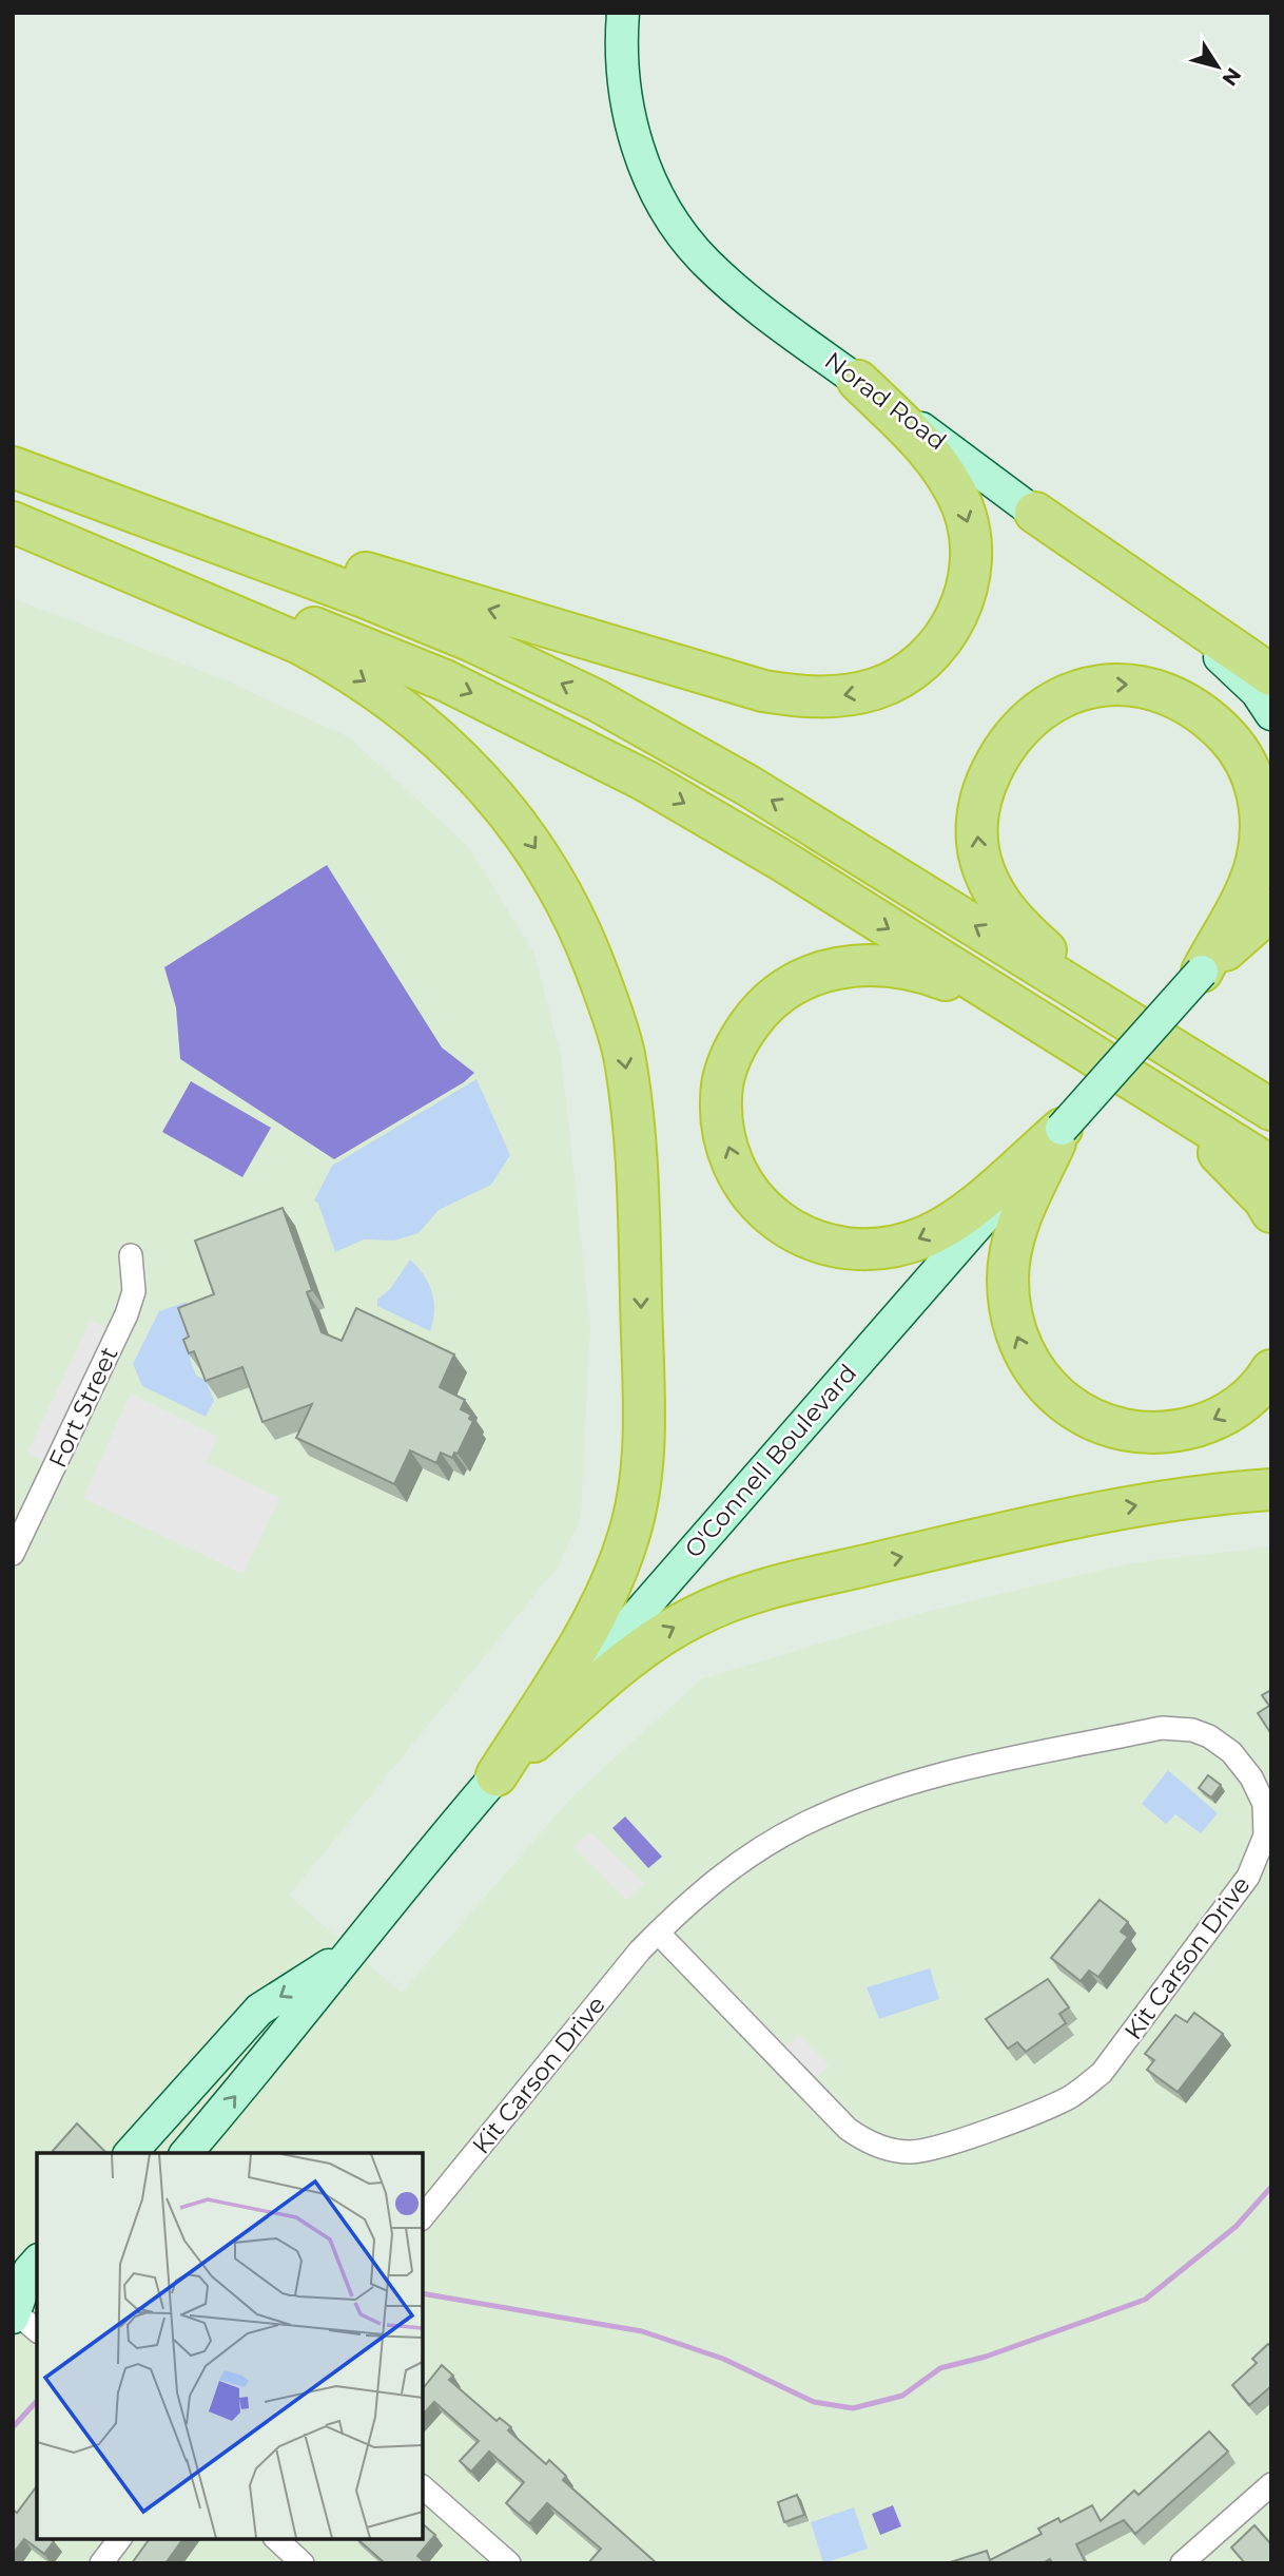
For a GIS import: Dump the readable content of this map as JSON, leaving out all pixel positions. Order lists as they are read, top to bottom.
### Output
{
  "streets": {
    "main road": ["Norad Road", "O'Connell Boulevard"],
    "street": ["Fort Street", "Kit Carson Drive"]
  },
  "north": "bottom right"
}
